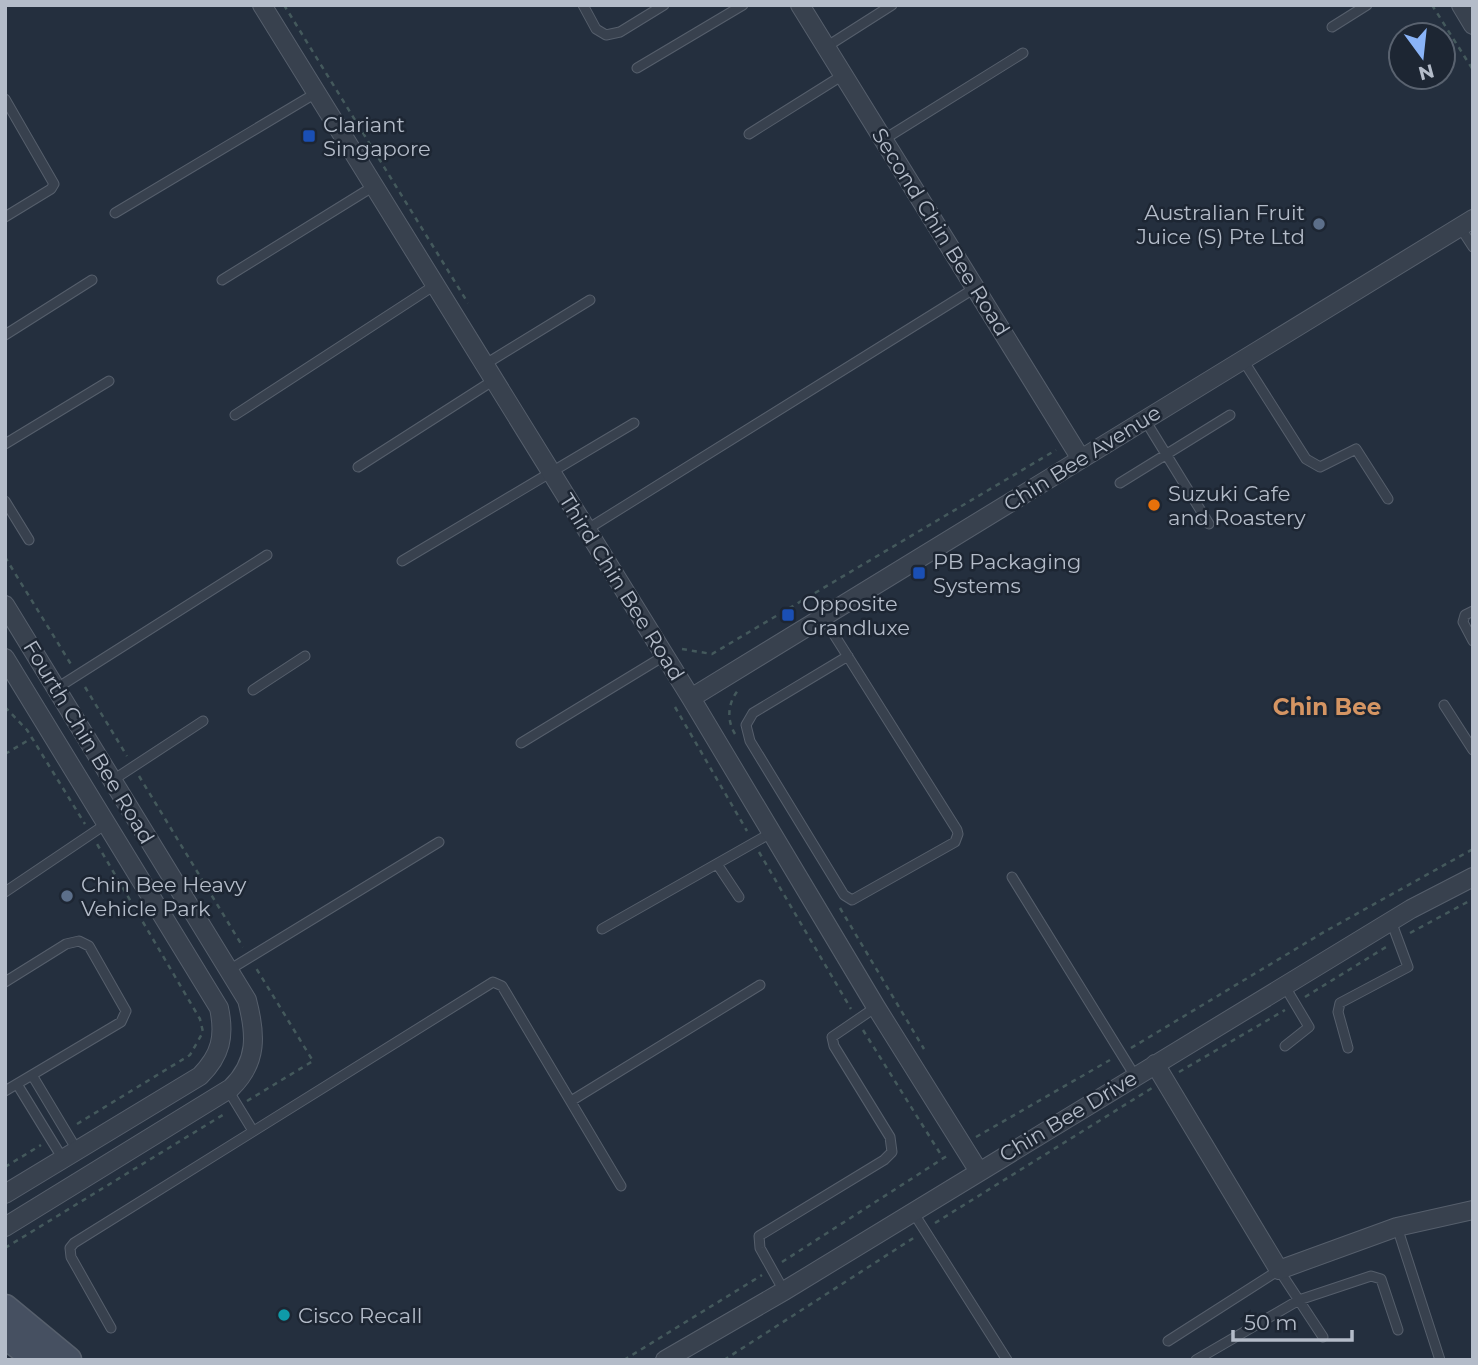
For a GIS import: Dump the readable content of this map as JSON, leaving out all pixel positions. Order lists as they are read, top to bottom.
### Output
{
  "streets": {
    "street": [
      "Second Chin Bee Road",
      "Chin Bee Avenue",
      "Third Chin Bee Road",
      "Fourth Chin Bee Road",
      "Chin Bee Drive"
    ]
  },
  "crossings": [
    ["Second Chin Bee Road", "Chin Bee Avenue"],
    ["Chin Bee Avenue", "Third Chin Bee Road"],
    ["Third Chin Bee Road", "Chin Bee Drive"]
  ],
  "districts": ["Chin Bee"],
  "places": {
    "transit": ["Clariant Singapore", "PB Packaging Systems", "Opposite Grandluxe"],
    "other": [
      "Australian Fruit Juice (S) Pte Ltd",
      "Suzuki Cafe and Roastery",
      "Chin Bee Heavy Vehicle Park",
      "Cisco Recall"
    ]
  },
  "scale_bar": "50 m",
  "north": "bottom"
}
